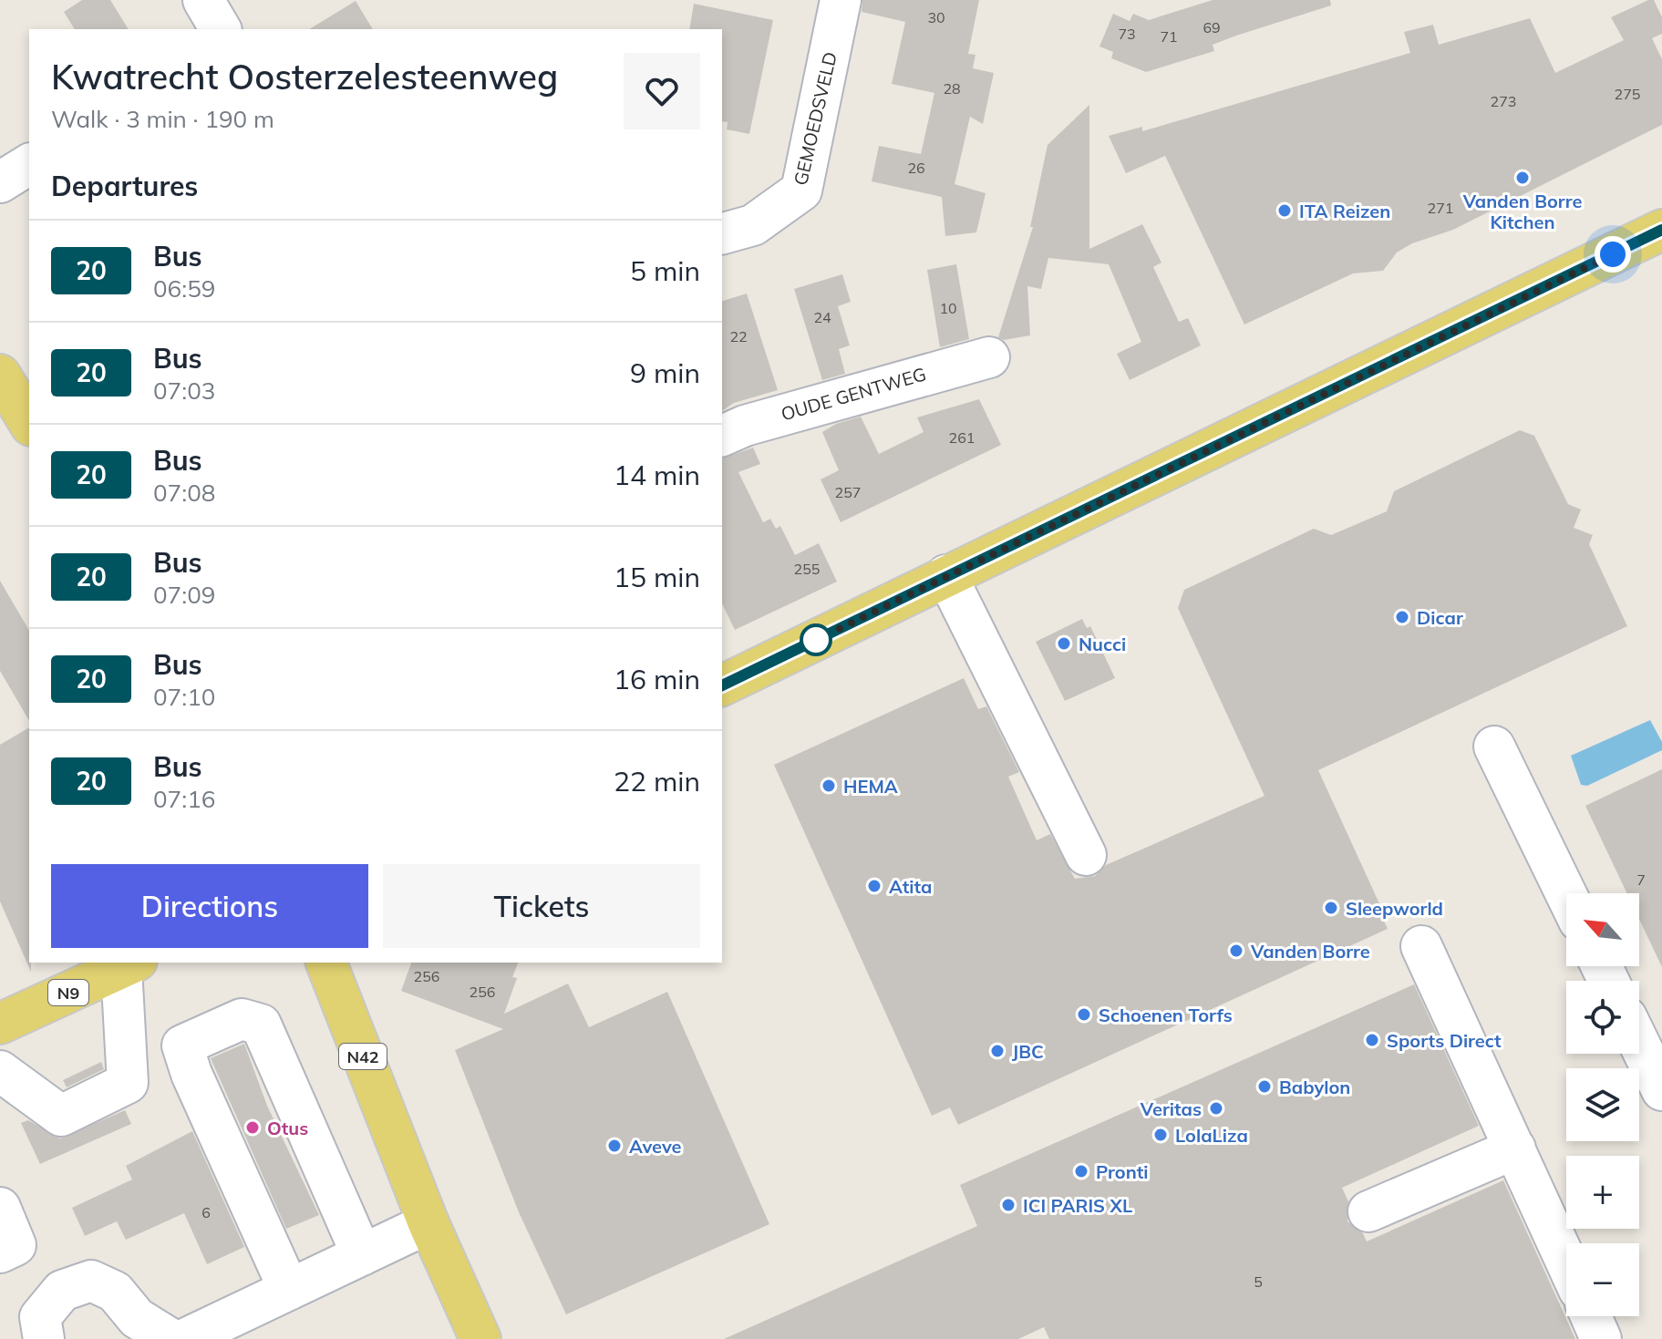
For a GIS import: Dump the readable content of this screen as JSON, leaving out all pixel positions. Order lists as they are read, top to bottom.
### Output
{
  "streets": {
    "main road": ["N9", "N42"],
    "street": ["GEMOEDSVELD", "OUDE GENTWEG"]
  },
  "places": [
    "Vanden Borre Kitchen",
    "ITA Reizen",
    "Dicar",
    "Nucci",
    "HEMA",
    "Atita",
    "Sleepworld",
    "Vanden Borre",
    "Schoenen Torfs",
    "Sports Direct",
    "JBC",
    "Babylon",
    "Veritas",
    "Otus",
    "LolaLiza",
    "Aveve",
    "Pronti",
    "ICI PARIS XL"
  ],
  "lines": ["bus line 20"],
  "house_numbers": [
    "30",
    "69",
    "73",
    "71",
    "28",
    "275",
    "273",
    "26",
    "271",
    "10",
    "24",
    "22",
    "261",
    "257",
    "255",
    "7",
    "256",
    "256",
    "6",
    "5"
  ],
  "north": "top left",
  "page": {
    "heading": [
      ["Kwatrecht Oosterzelesteenweg", "Walk · 3 min · 190 m"],
      "Departures"
    ],
    "list": [
      {
        "mark": "20",
        "name": "Bus",
        "note": "06:59",
        "value": "5 min"
      },
      {
        "mark": "20",
        "name": "Bus",
        "note": "07:03",
        "value": "9 min"
      },
      {
        "mark": "20",
        "name": "Bus",
        "note": "07:08",
        "value": "14 min"
      },
      {
        "mark": "20",
        "name": "Bus",
        "note": "07:09",
        "value": "15 min"
      },
      {
        "mark": "20",
        "name": "Bus",
        "note": "07:10",
        "value": "16 min"
      },
      {
        "mark": "20",
        "name": "Bus",
        "note": "07:16",
        "value": "22 min"
      }
    ],
    "buttons": ["Directions", "Tickets"],
    "map_buttons": ["+", "−"]
  }
}
